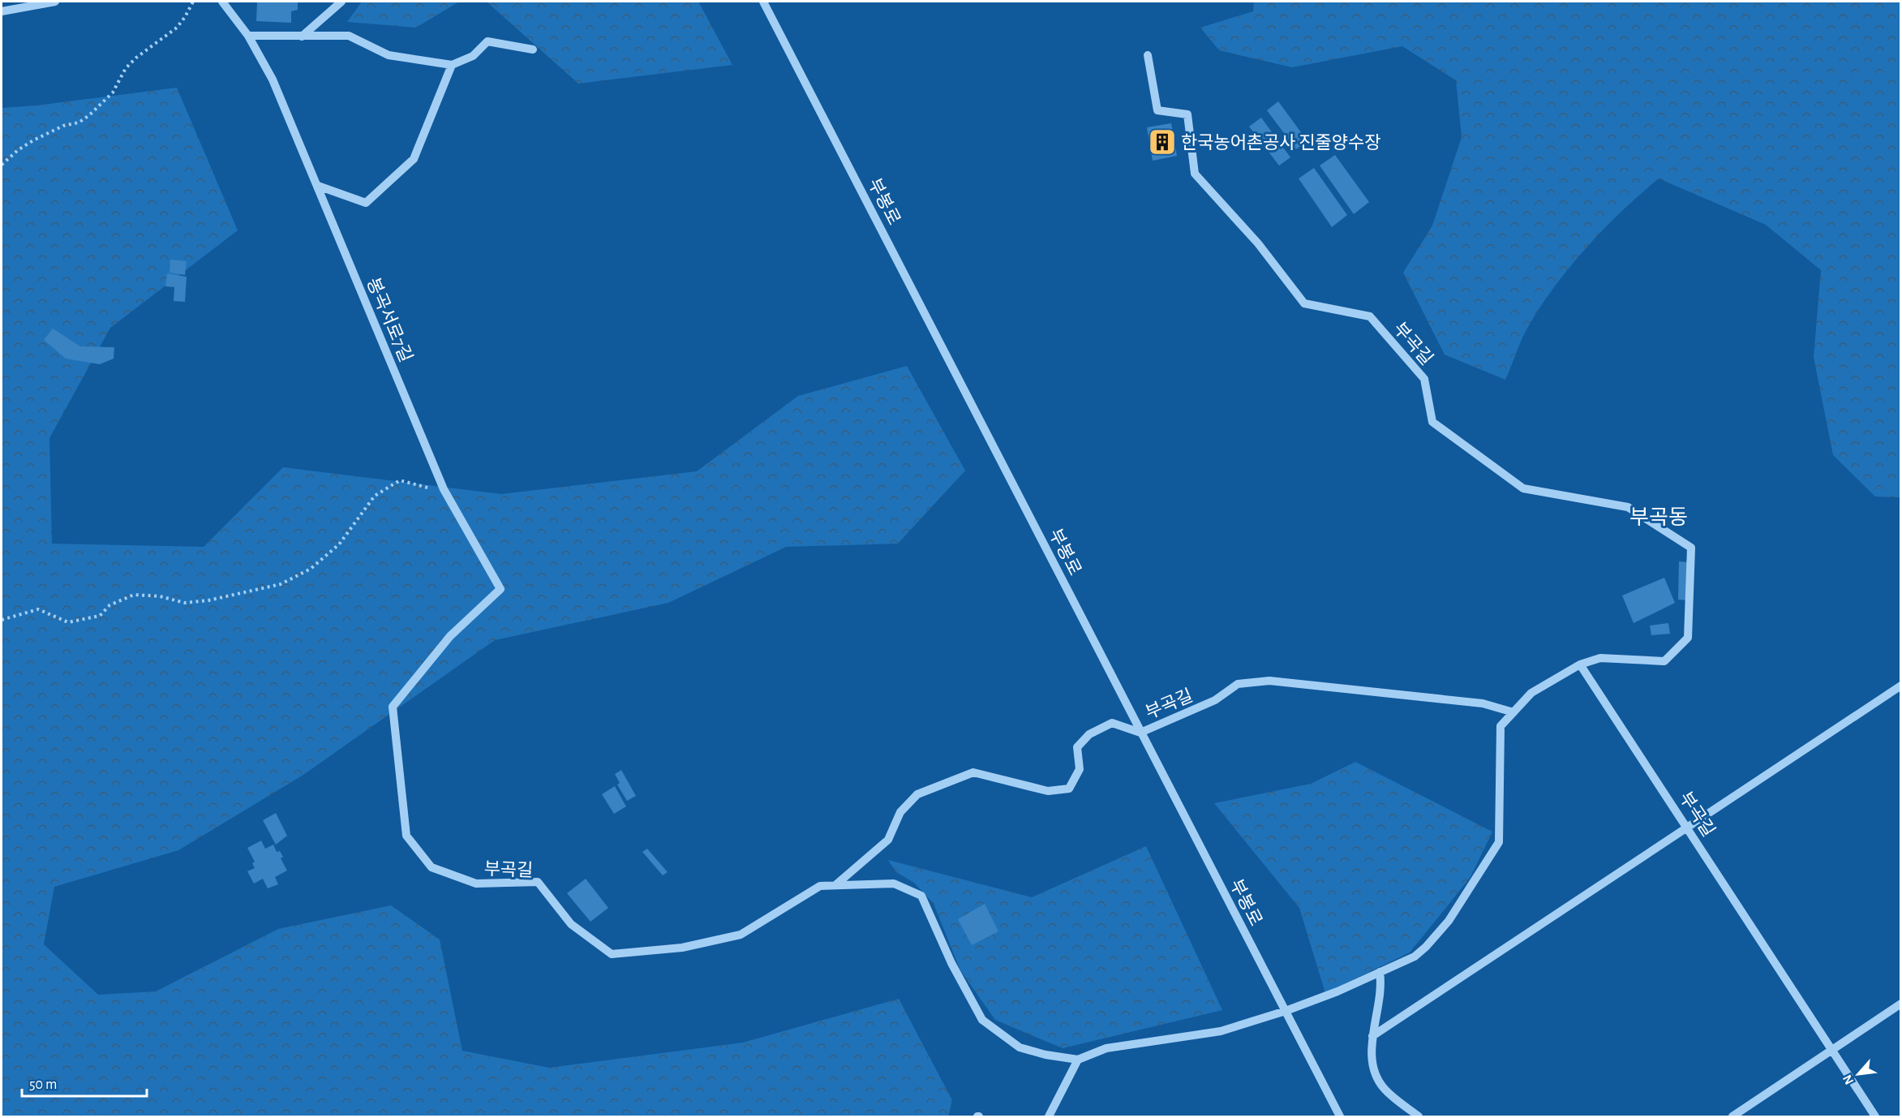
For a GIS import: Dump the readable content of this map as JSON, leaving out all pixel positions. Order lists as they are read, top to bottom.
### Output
{
  "streets": {
    "street": ["부봉로", "봉곡서로7길", "부곡길"]
  },
  "crossings": [
    ["부봉로", "부곡길"],
    ["봉곡서로7길", "부곡길"]
  ],
  "districts": ["부곡동"],
  "places": {
    "building": ["한국농어촌공사 진줄양수장"]
  },
  "scale_bar": "50 m",
  "north": "bottom left"
}
